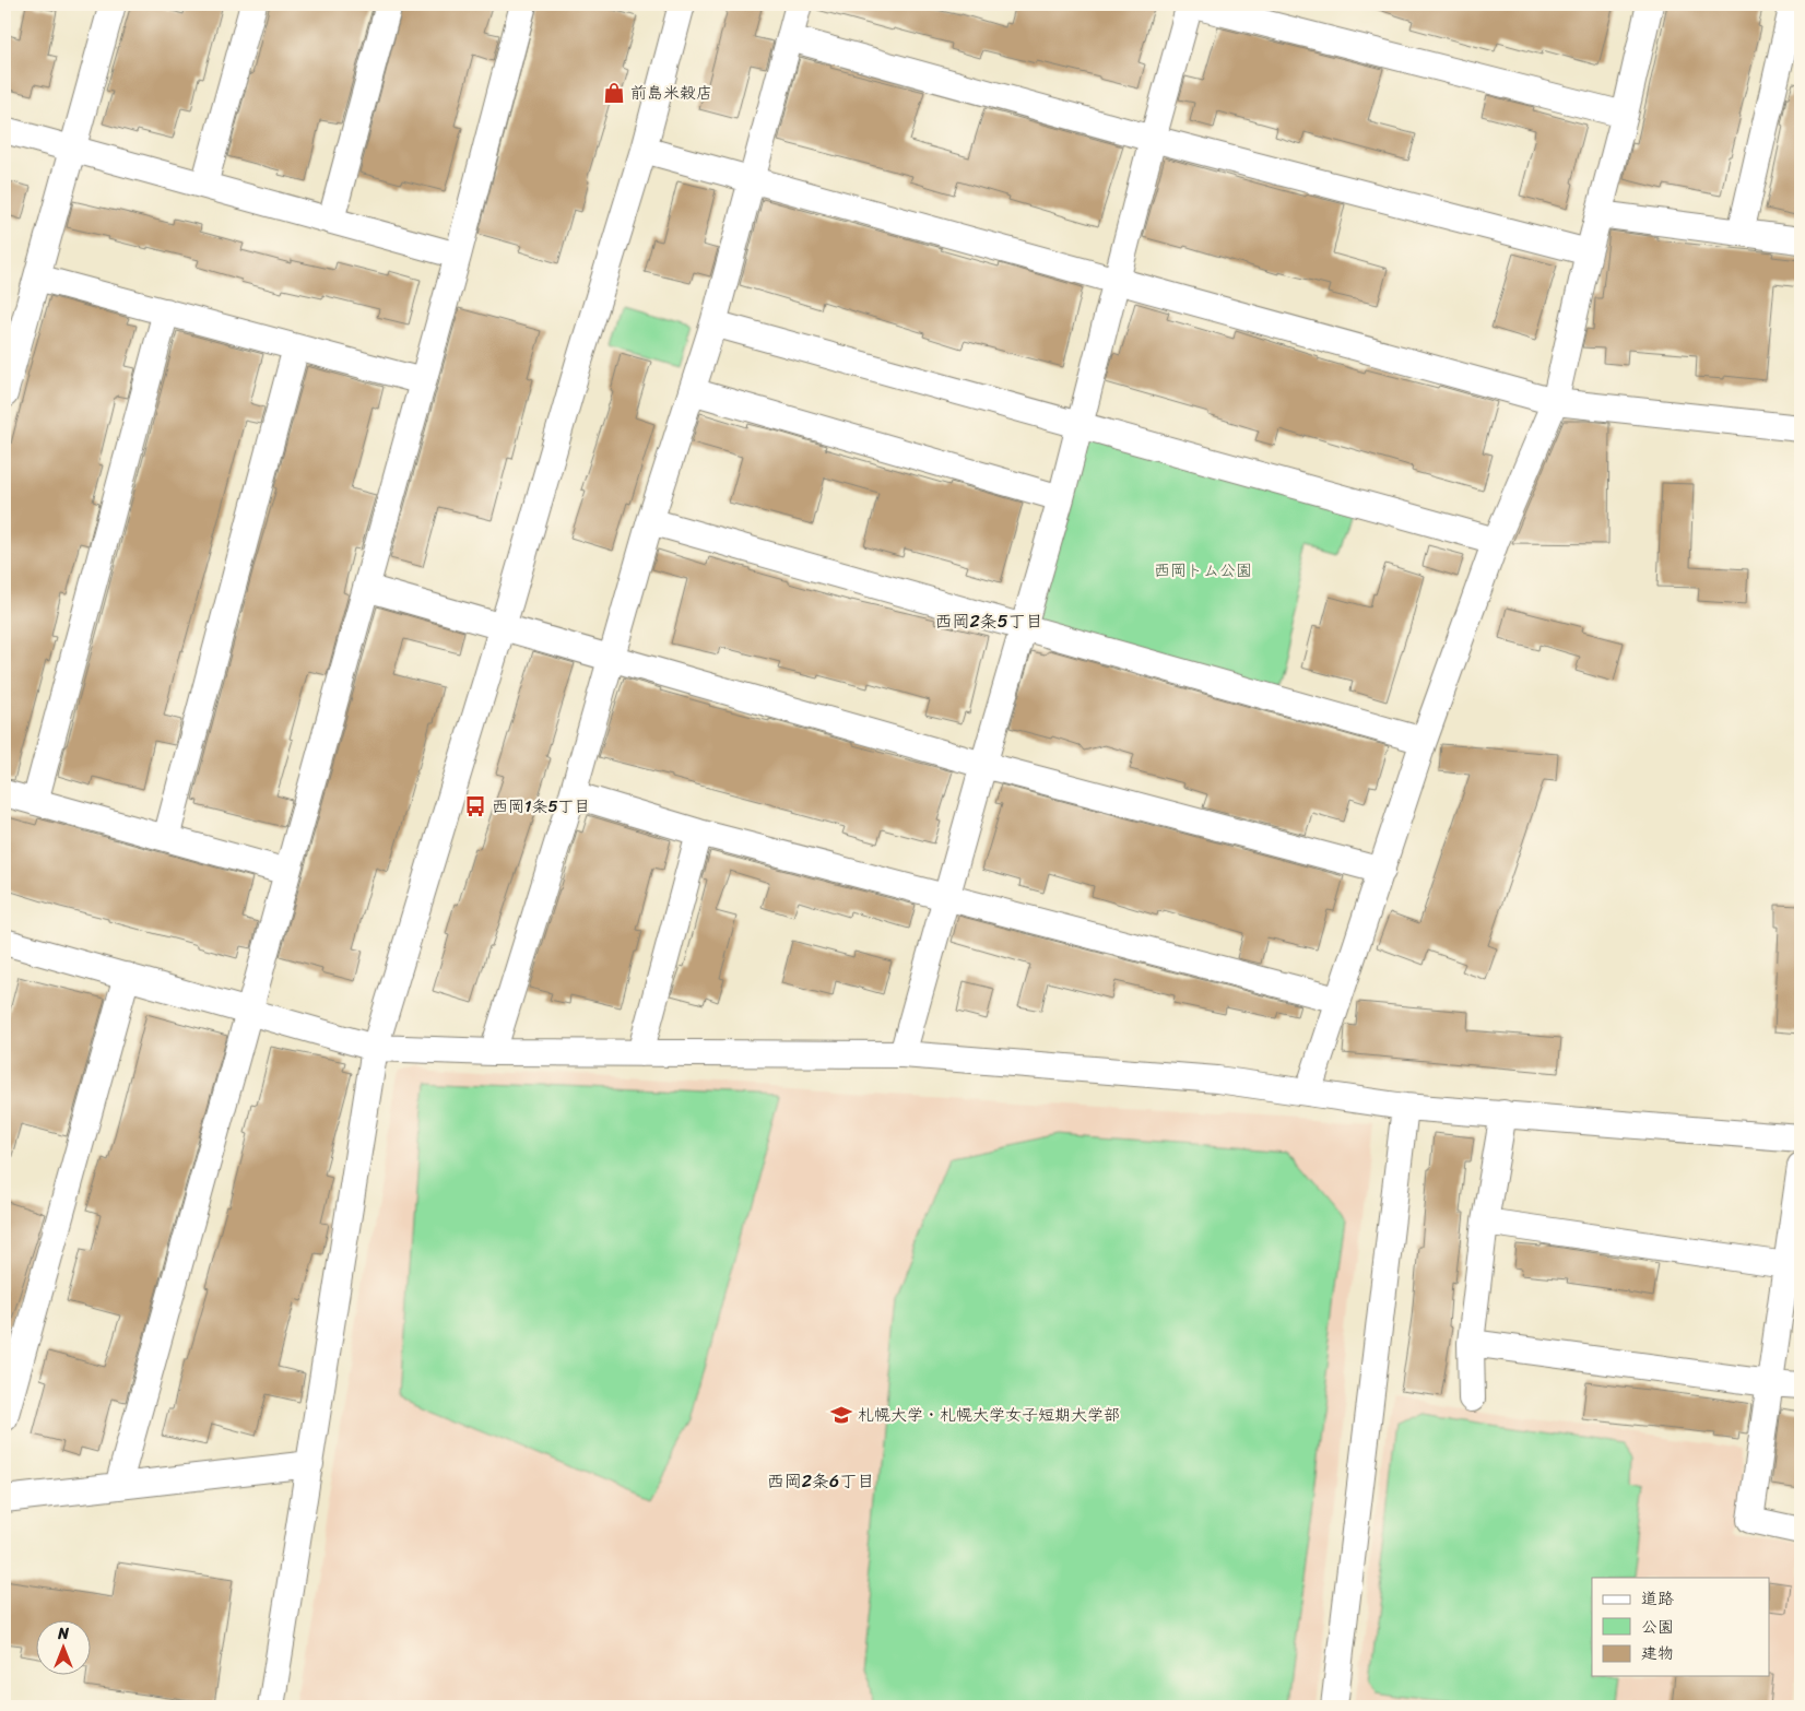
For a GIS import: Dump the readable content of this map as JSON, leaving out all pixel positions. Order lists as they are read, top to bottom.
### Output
{
  "districts": ["西岡2条5丁目", "西岡2条6丁目"],
  "parks": ["西岡トム公園"],
  "places": {
    "shop": ["前島米穀店"],
    "bus stop": ["西岡1条5丁目"],
    "school or university": ["札幌大学・札幌大学女子短期大学部"]
  },
  "legend": ["道路", "公園", "建物"],
  "north": "top"
}
